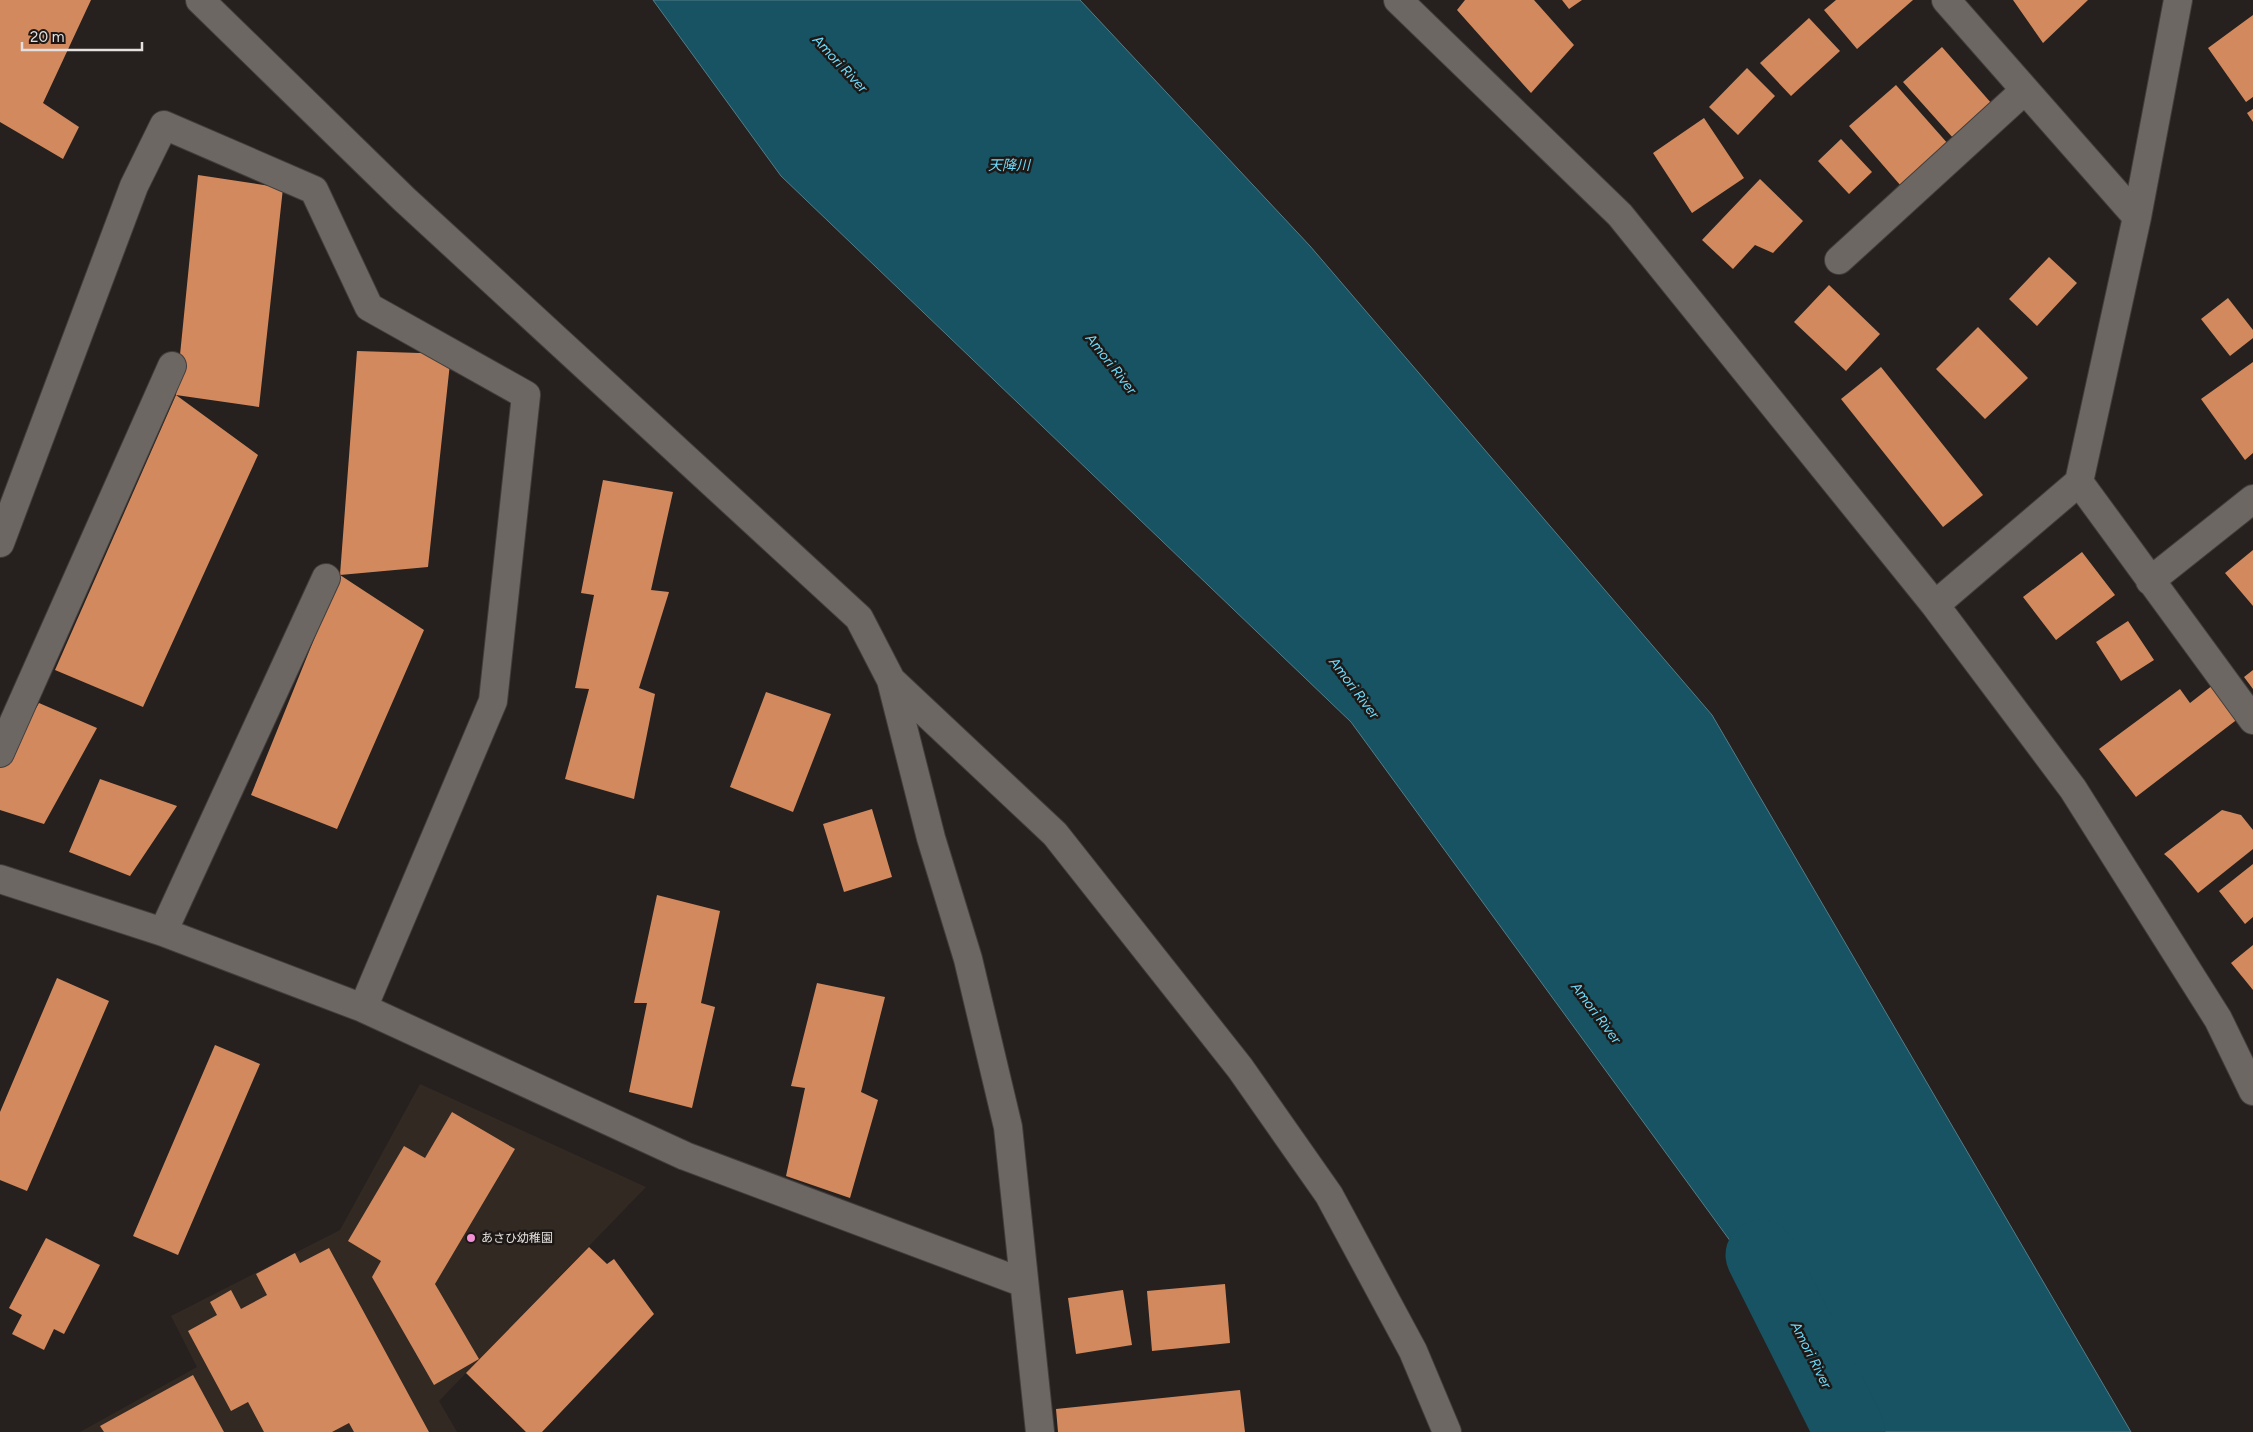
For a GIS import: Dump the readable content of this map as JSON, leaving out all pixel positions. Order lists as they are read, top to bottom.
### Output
{
  "water": ["Amori River", "天降川"],
  "places": ["あさひ幼稚園"],
  "scale_bar": "20 m"
}
